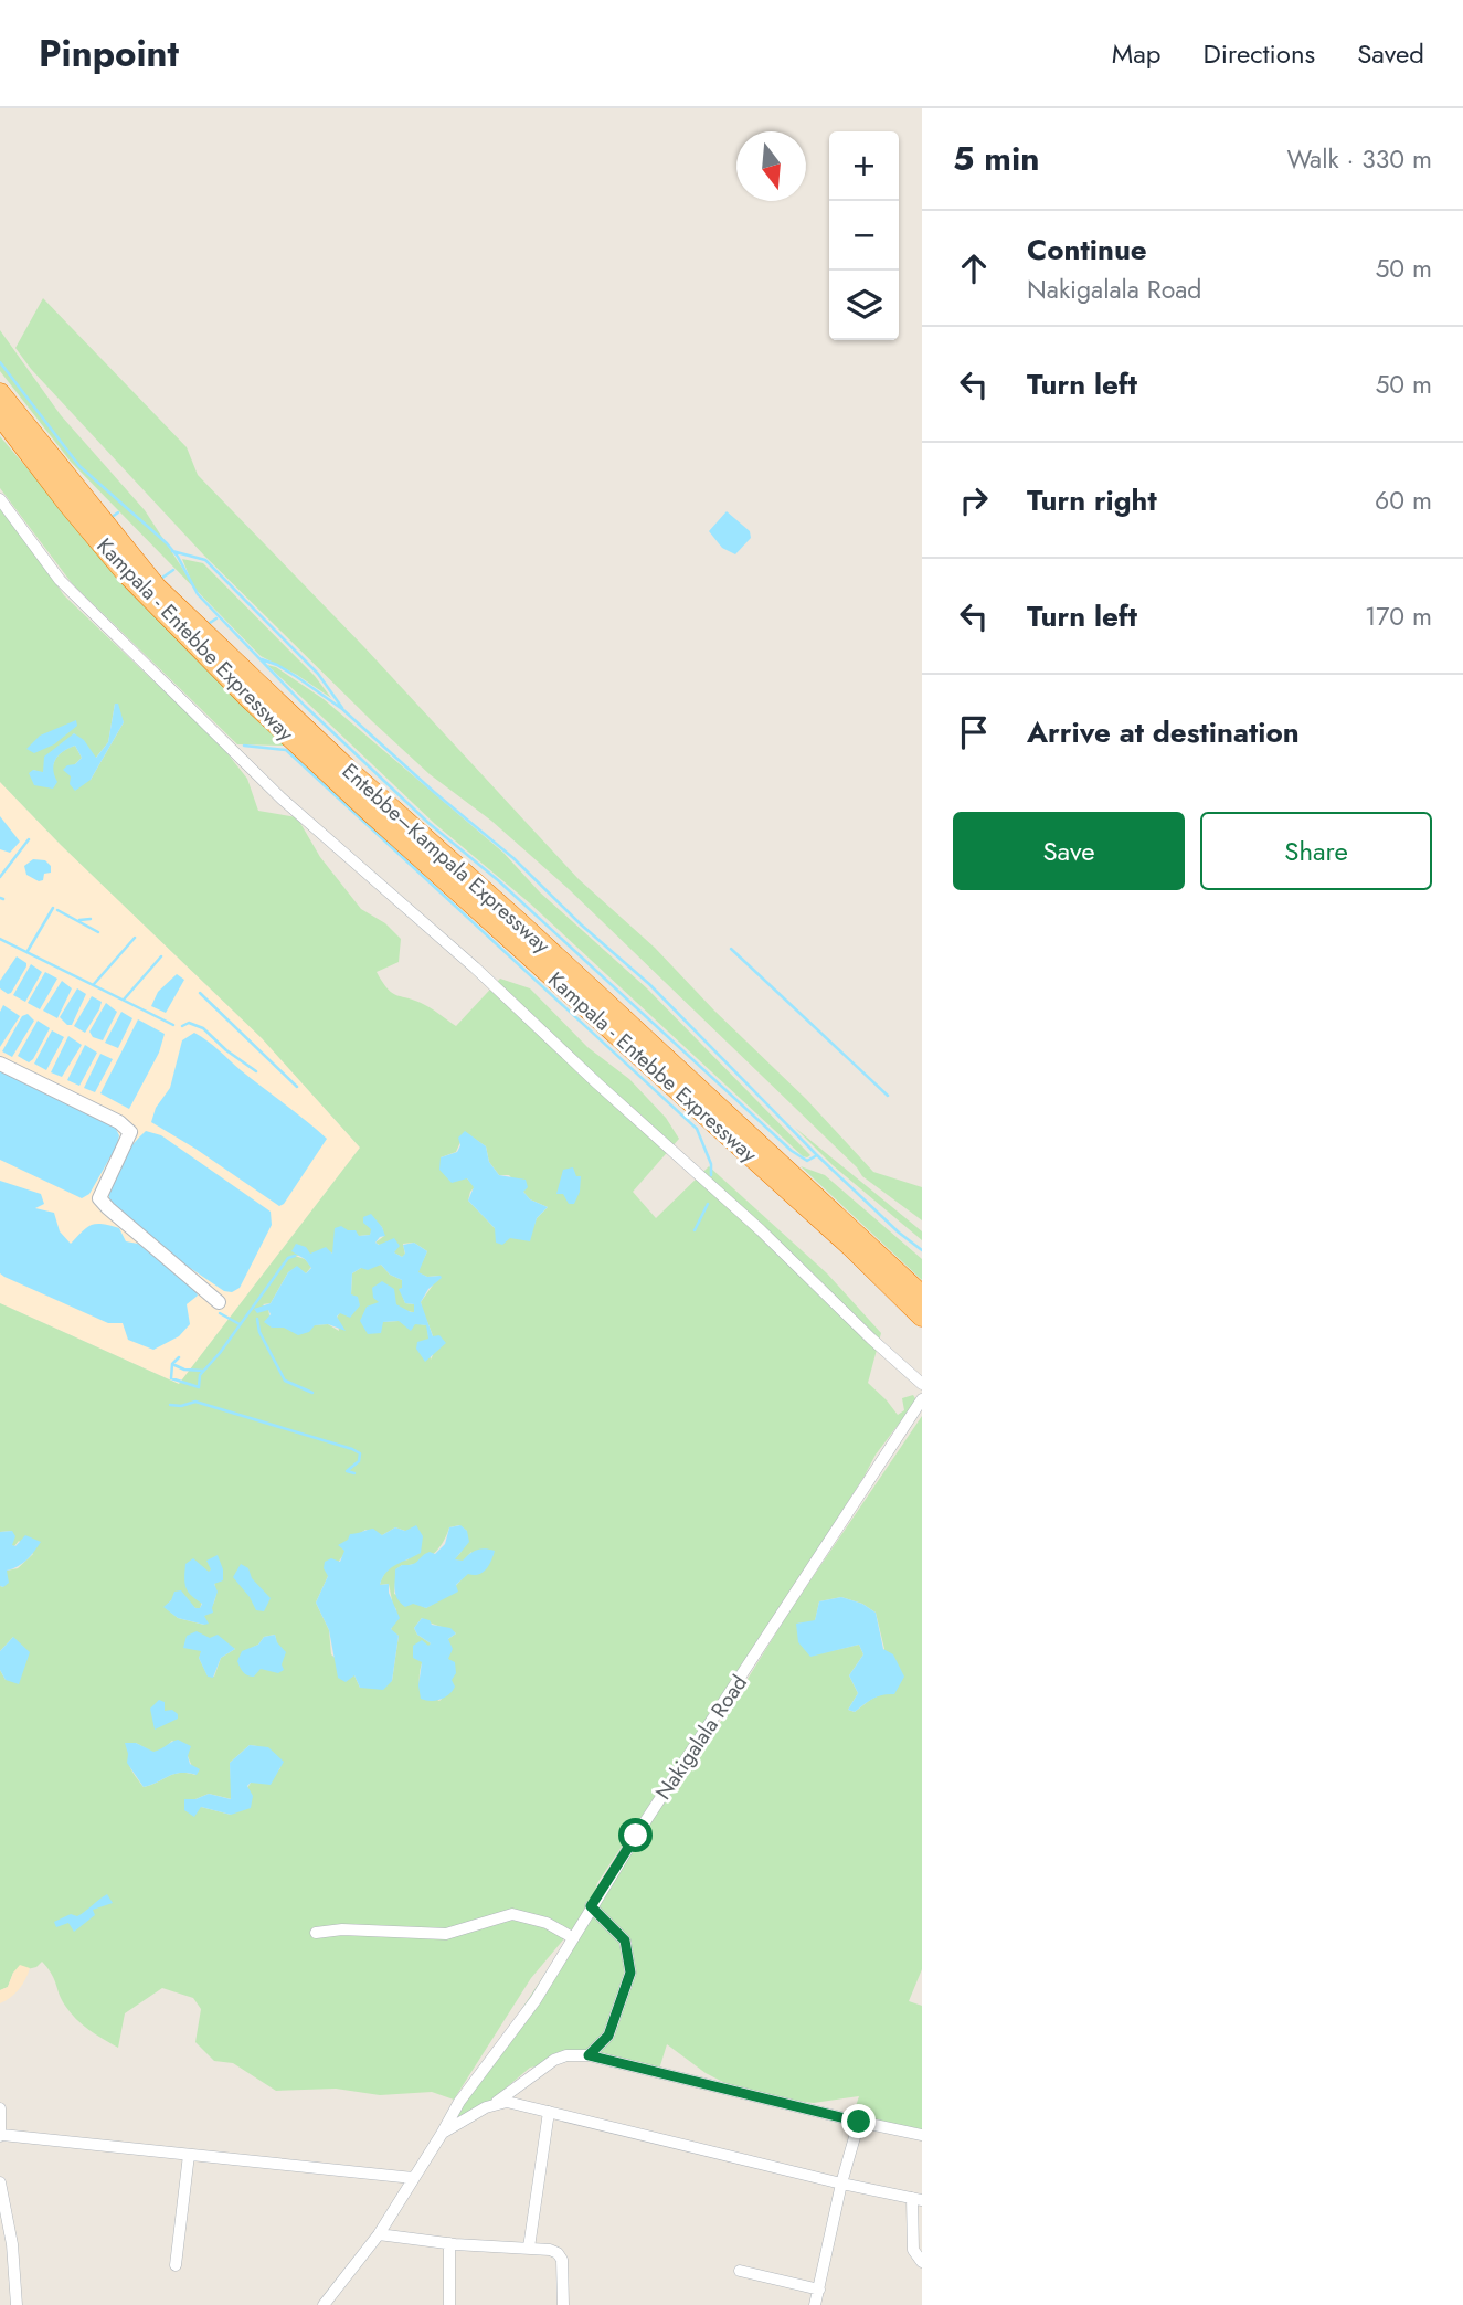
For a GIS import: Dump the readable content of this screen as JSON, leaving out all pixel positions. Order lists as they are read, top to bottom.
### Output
{
  "streets": {
    "highway": ["Kampala - Entebbe Expressway", "Entebbe–Kampala Expressway"],
    "street": ["Nakigalala Road"]
  },
  "north": "bottom",
  "page": {
    "header": "Pinpoint",
    "nav": ["Map", "Directions", "Saved"],
    "heading": ["5 min", "Walk · 330 m"],
    "map_buttons": ["+", "−"],
    "list": [
      ["Continue", "Nakigalala Road", "50 m"],
      ["Turn left", "50 m"],
      ["Turn right", "60 m"],
      ["Turn left", "170 m"],
      "Arrive at destination"
    ],
    "buttons": ["Save", "Share"]
  }
}
